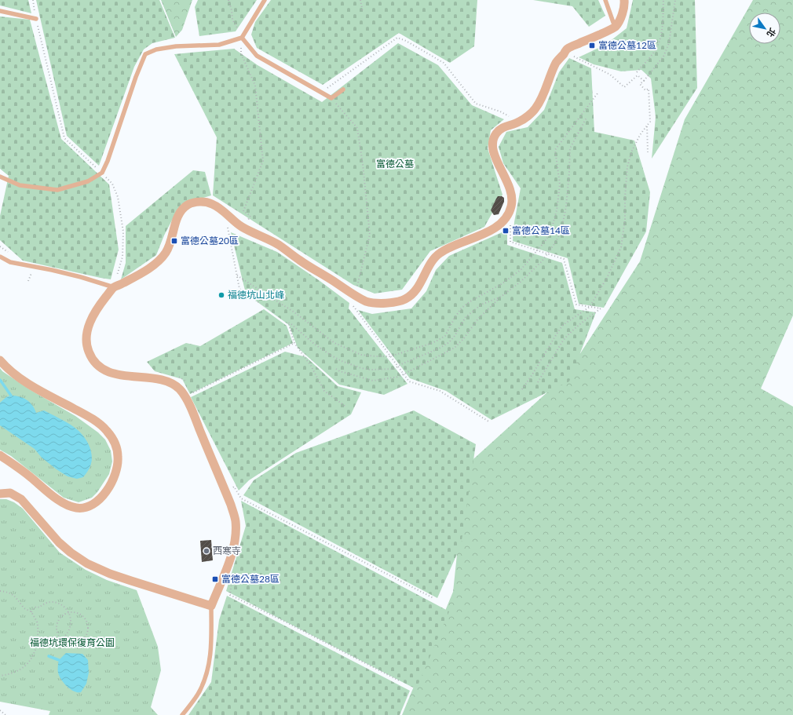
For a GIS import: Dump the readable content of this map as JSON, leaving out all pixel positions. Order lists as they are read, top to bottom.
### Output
{
  "parks": ["富德公墓", "福德坑環保復育公園"],
  "places": {
    "transit": [
      "富德公墓12區",
      "富德公墓14區",
      "富德公墓20區",
      "富德公墓28區"
    ],
    "other": ["福德坑山北峰", "西寒寺"]
  },
  "north": "bottom right"
}
